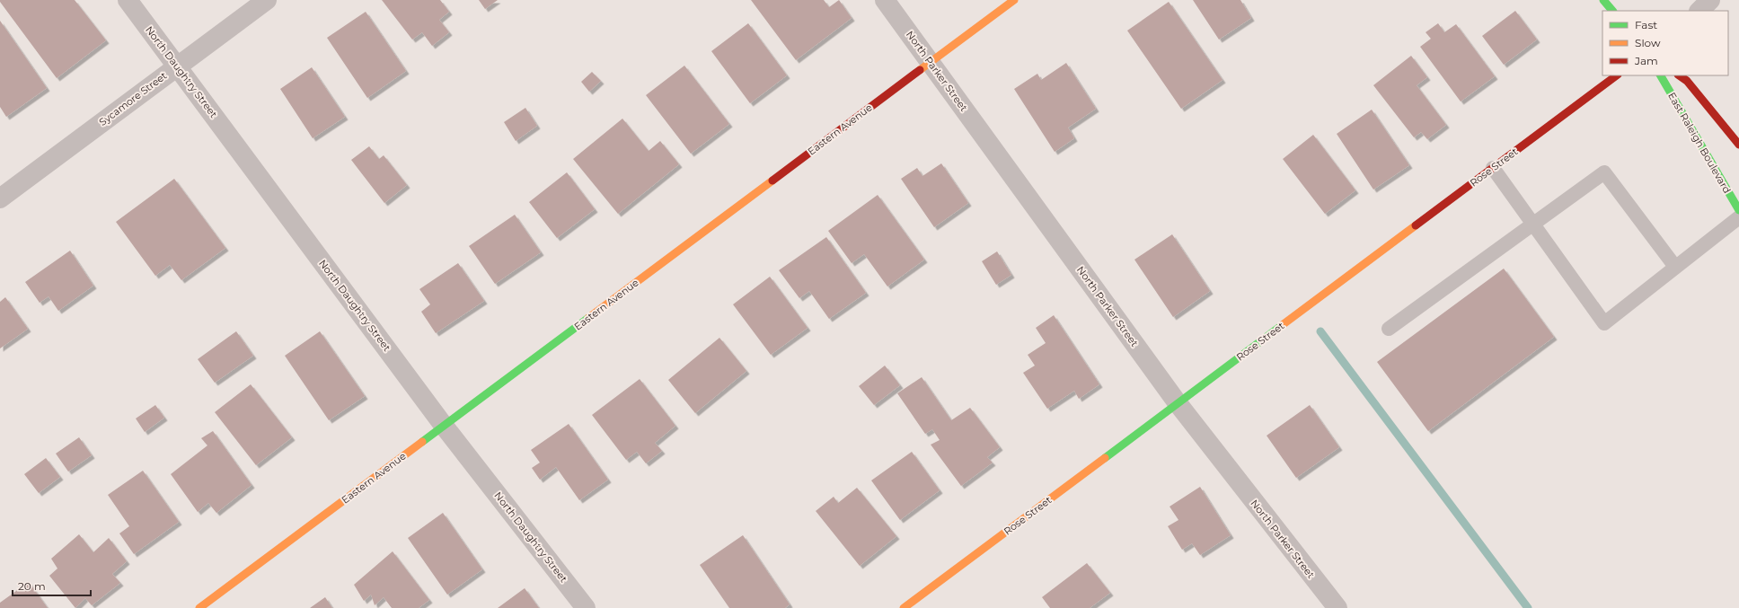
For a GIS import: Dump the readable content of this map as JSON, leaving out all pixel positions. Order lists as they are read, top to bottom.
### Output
{
  "streets": {
    "street": [
      "North Parker Street",
      "North Daughtry Street",
      "Sycamore Street",
      "Eastern Avenue",
      "East Raleigh Boulevard",
      "Rose Street"
    ]
  },
  "crossings": [
    ["North Parker Street", "Eastern Avenue"],
    ["North Parker Street", "Rose Street"],
    ["North Daughtry Street", "Sycamore Street"],
    ["North Daughtry Street", "Eastern Avenue"]
  ],
  "legend": ["Fast", "Slow", "Jam"],
  "scale_bar": "20 m"
}
